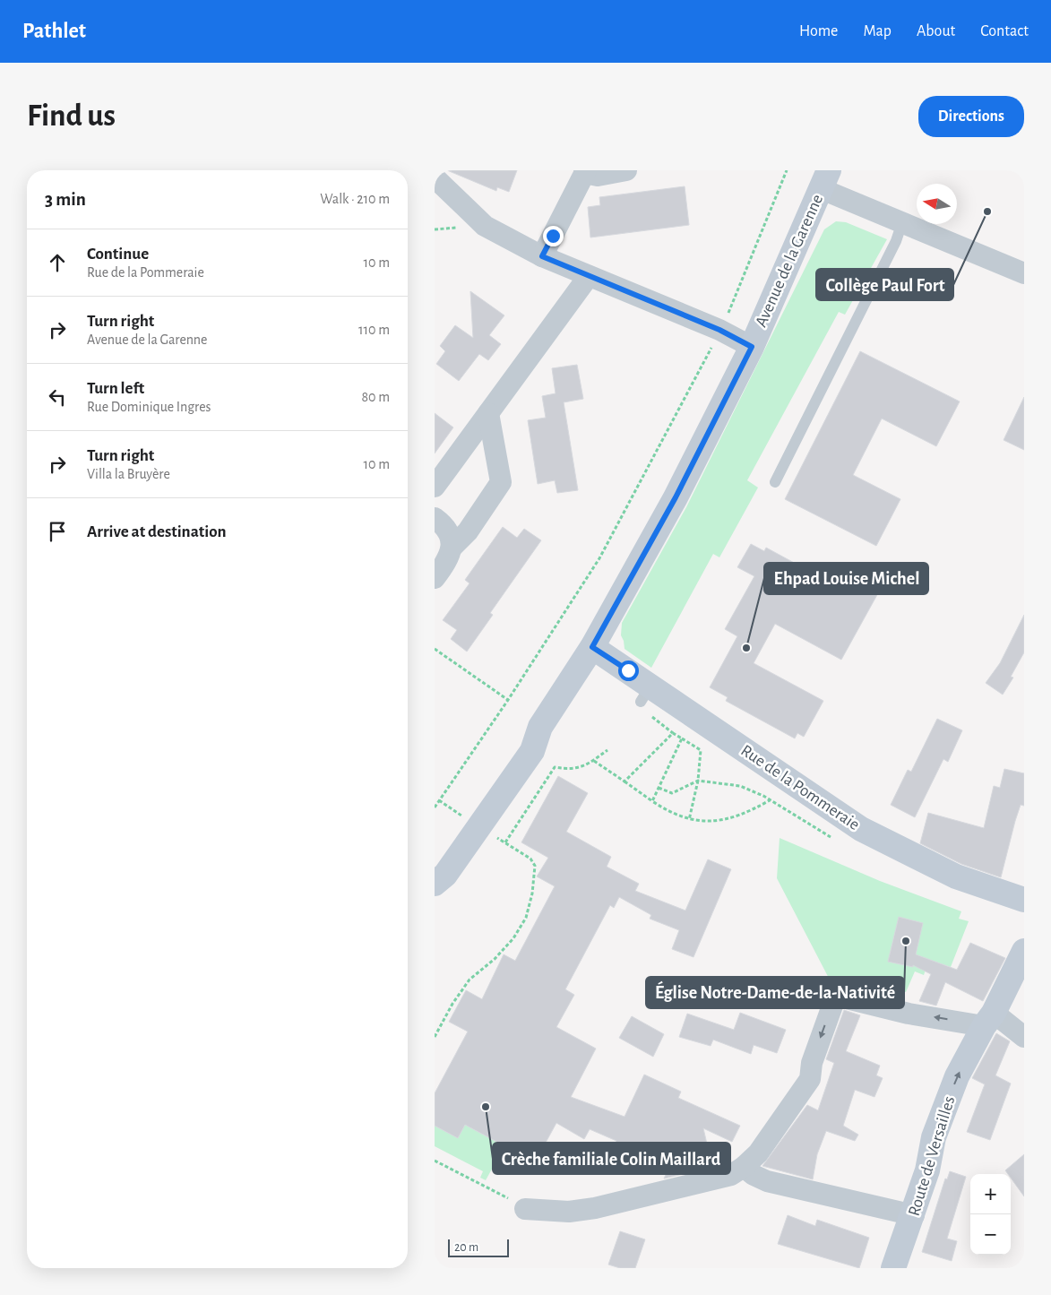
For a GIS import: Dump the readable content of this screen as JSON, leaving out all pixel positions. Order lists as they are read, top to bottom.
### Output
{
  "streets": {
    "street": ["Avenue de la Garenne", "Rue de la Pommeraie", "Route de Versailles"]
  },
  "crossings": [
    ["Avenue de la Garenne", "Rue de la Pommeraie"]
  ],
  "places": [
    "Collège Paul Fort",
    "Ehpad Louise Michel",
    "Église Notre-Dame-de-la-Nativité",
    "Crèche familiale Colin Maillard"
  ],
  "scale_bar": "20 m",
  "north": "left",
  "page": {
    "header": "Pathlet",
    "nav": [
      "Home",
      "Map",
      "About",
      "Contact"
    ],
    "buttons": "Directions",
    "title": "Find us",
    "heading": ["3 min", "Walk · 210 m"],
    "list": [
      ["Continue", "Rue de la Pommeraie", "10 m"],
      ["Turn right", "Avenue de la Garenne", "110 m"],
      ["Turn left", "Rue Dominique Ingres", "80 m"],
      ["Turn right", "Villa la Bruyère", "10 m"],
      "Arrive at destination"
    ],
    "map_buttons": ["+", "−"],
    "scale": "20 m"
  }
}
